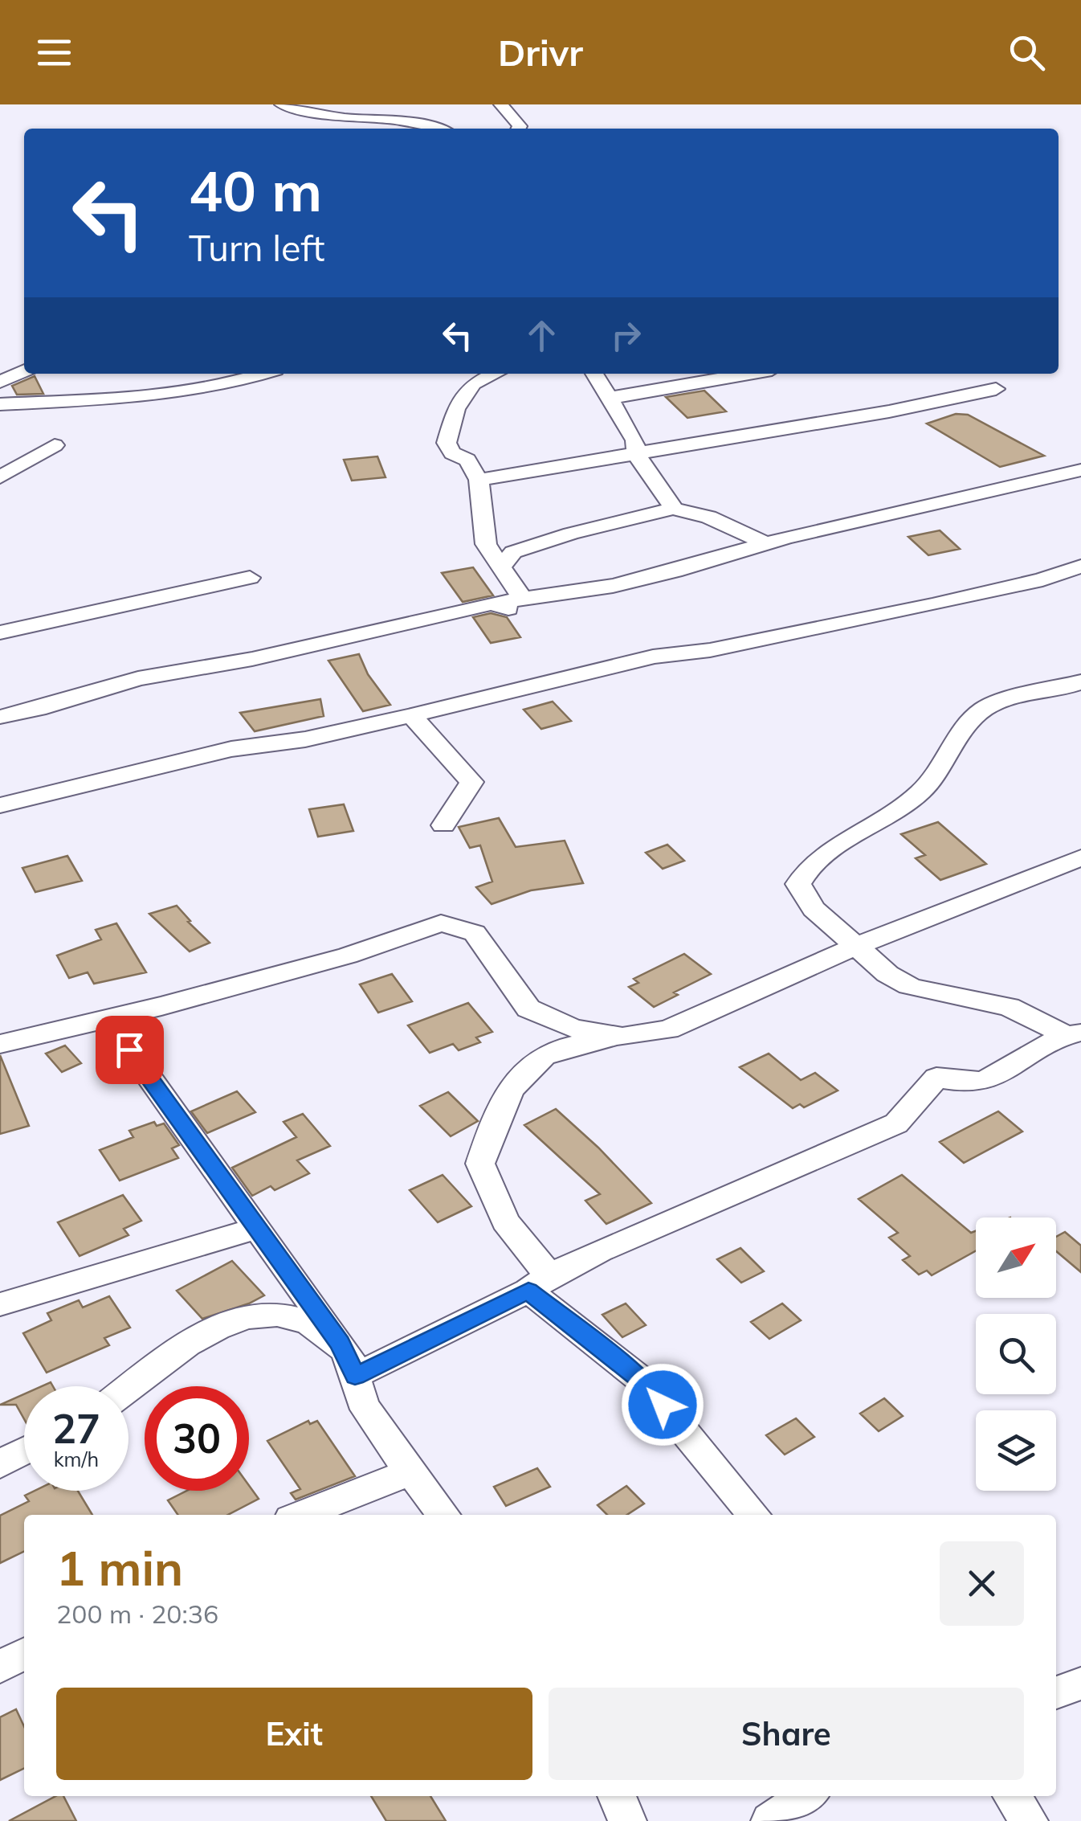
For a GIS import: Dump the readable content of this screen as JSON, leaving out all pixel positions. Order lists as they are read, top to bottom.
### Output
{
  "north": "top right",
  "page": {
    "header": "Drivr",
    "turn": ["40 m", "Turn left"],
    "speed": "27 km/h",
    "limit": "30",
    "heading": ["1 min", "200 m · 20:36"],
    "buttons": ["Exit", "Share"]
  }
}
